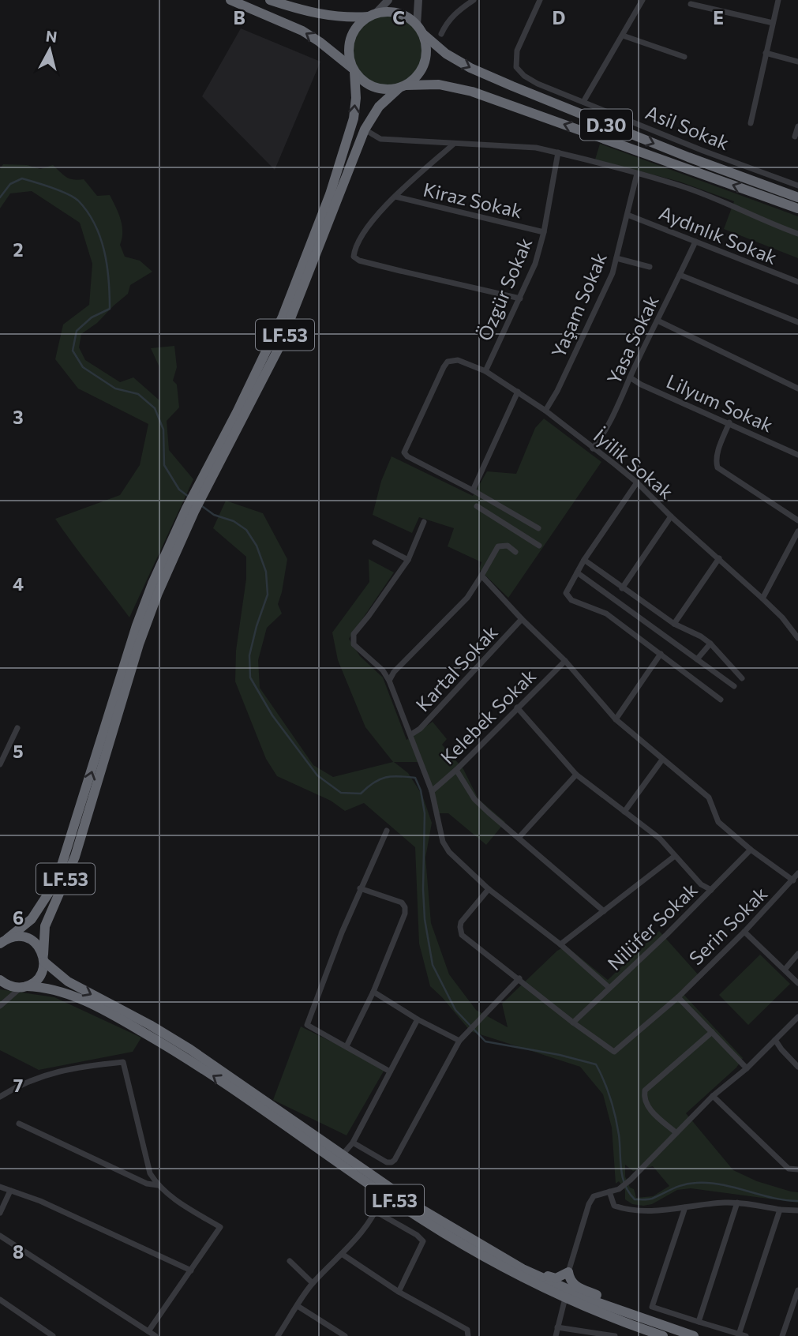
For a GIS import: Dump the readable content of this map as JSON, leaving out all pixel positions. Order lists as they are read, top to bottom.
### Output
{
  "streets": {
    "highway": ["D.30", "LF.53"],
    "street": [
      "Asil Sokak",
      "Kiraz Sokak",
      "Aydınlık Sokak",
      "Özgür Sokak",
      "Yaşam Sokak",
      "Yasa Sokak",
      "Lilyum Sokak",
      "İyilik Sokak",
      "Kartal Sokak",
      "Kelebek Sokak",
      "Serin Sokak",
      "Nilüfer Sokak"
    ]
  },
  "crossings": [
    ["D.30", "LF.53"],
    ["Kiraz Sokak", "Özgür Sokak"],
    ["Aydınlık Sokak", "Yaşam Sokak"],
    ["Aydınlık Sokak", "Yasa Sokak"],
    ["Özgür Sokak", "İyilik Sokak"],
    ["Yaşam Sokak", "İyilik Sokak"],
    ["Yasa Sokak", "Lilyum Sokak"],
    ["Yasa Sokak", "İyilik Sokak"],
    ["Serin Sokak", "Nilüfer Sokak"]
  ],
  "north": "top",
  "grid": {
    "columns": [
      "B",
      "C",
      "D",
      "E"
    ],
    "rows": [
      "2",
      "3",
      "4",
      "5",
      "6",
      "7",
      "8"
    ]
  }
}
